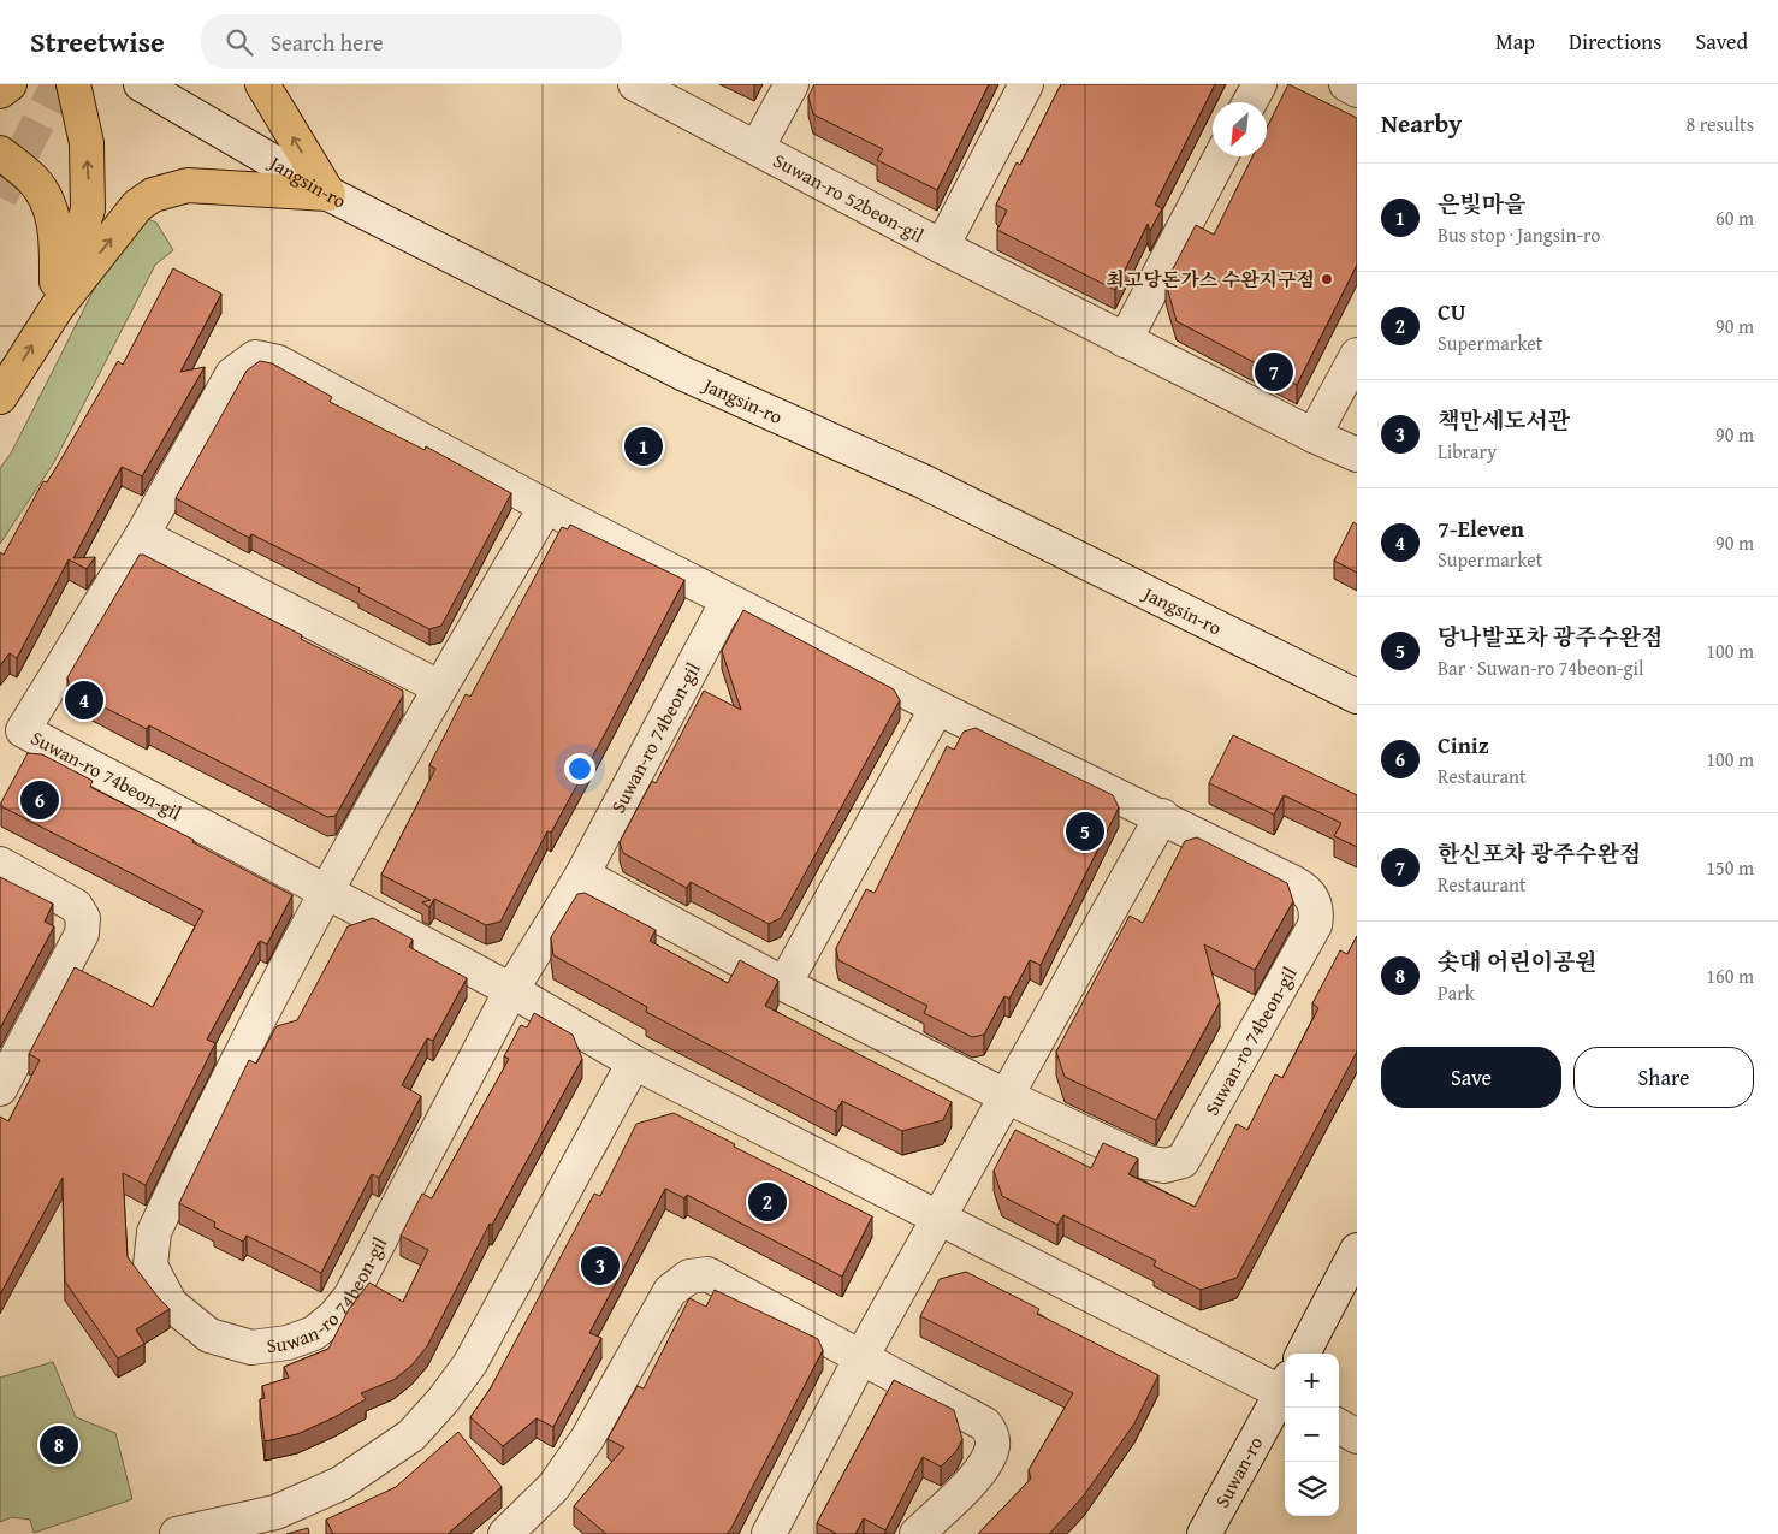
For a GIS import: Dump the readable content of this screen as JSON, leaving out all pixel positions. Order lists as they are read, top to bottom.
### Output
{
  "streets": {
    "street": [
      "Jangsin-ro",
      "Suwan-ro 52beon-gil",
      "Suwan-ro 74beon-gil",
      "Suwan-ro"
    ]
  },
  "places": ["최고당돈가스 수완지구점"],
  "north": "bottom left",
  "page": {
    "header": "Streetwise",
    "search": "Search here",
    "nav": ["Map", "Directions", "Saved"],
    "heading": ["Nearby", "8 results"],
    "list": [
      {
        "mark": "1",
        "name": "은빛마을",
        "note": "Bus stop · Jangsin-ro",
        "value": "60 m"
      },
      {
        "mark": "2",
        "name": "CU",
        "note": "Supermarket",
        "value": "90 m"
      },
      {
        "mark": "3",
        "name": "책만세도서관",
        "note": "Library",
        "value": "90 m"
      },
      {
        "mark": "4",
        "name": "7-Eleven",
        "note": "Supermarket",
        "value": "90 m"
      },
      {
        "mark": "5",
        "name": "당나발포차 광주수완점",
        "note": "Bar · Suwan-ro 74beon-gil",
        "value": "100 m"
      },
      {
        "mark": "6",
        "name": "Ciniz",
        "note": "Restaurant",
        "value": "100 m"
      },
      {
        "mark": "7",
        "name": "한신포차 광주수완점",
        "note": "Restaurant",
        "value": "150 m"
      },
      {
        "mark": "8",
        "name": "솟대 어린이공원",
        "note": "Park",
        "value": "160 m"
      }
    ],
    "pins": [
      "7",
      "1",
      "4",
      "6",
      "5",
      "2",
      "3",
      "8"
    ],
    "buttons": ["Save", "Share"],
    "map_buttons": ["+", "−"]
  }
}
